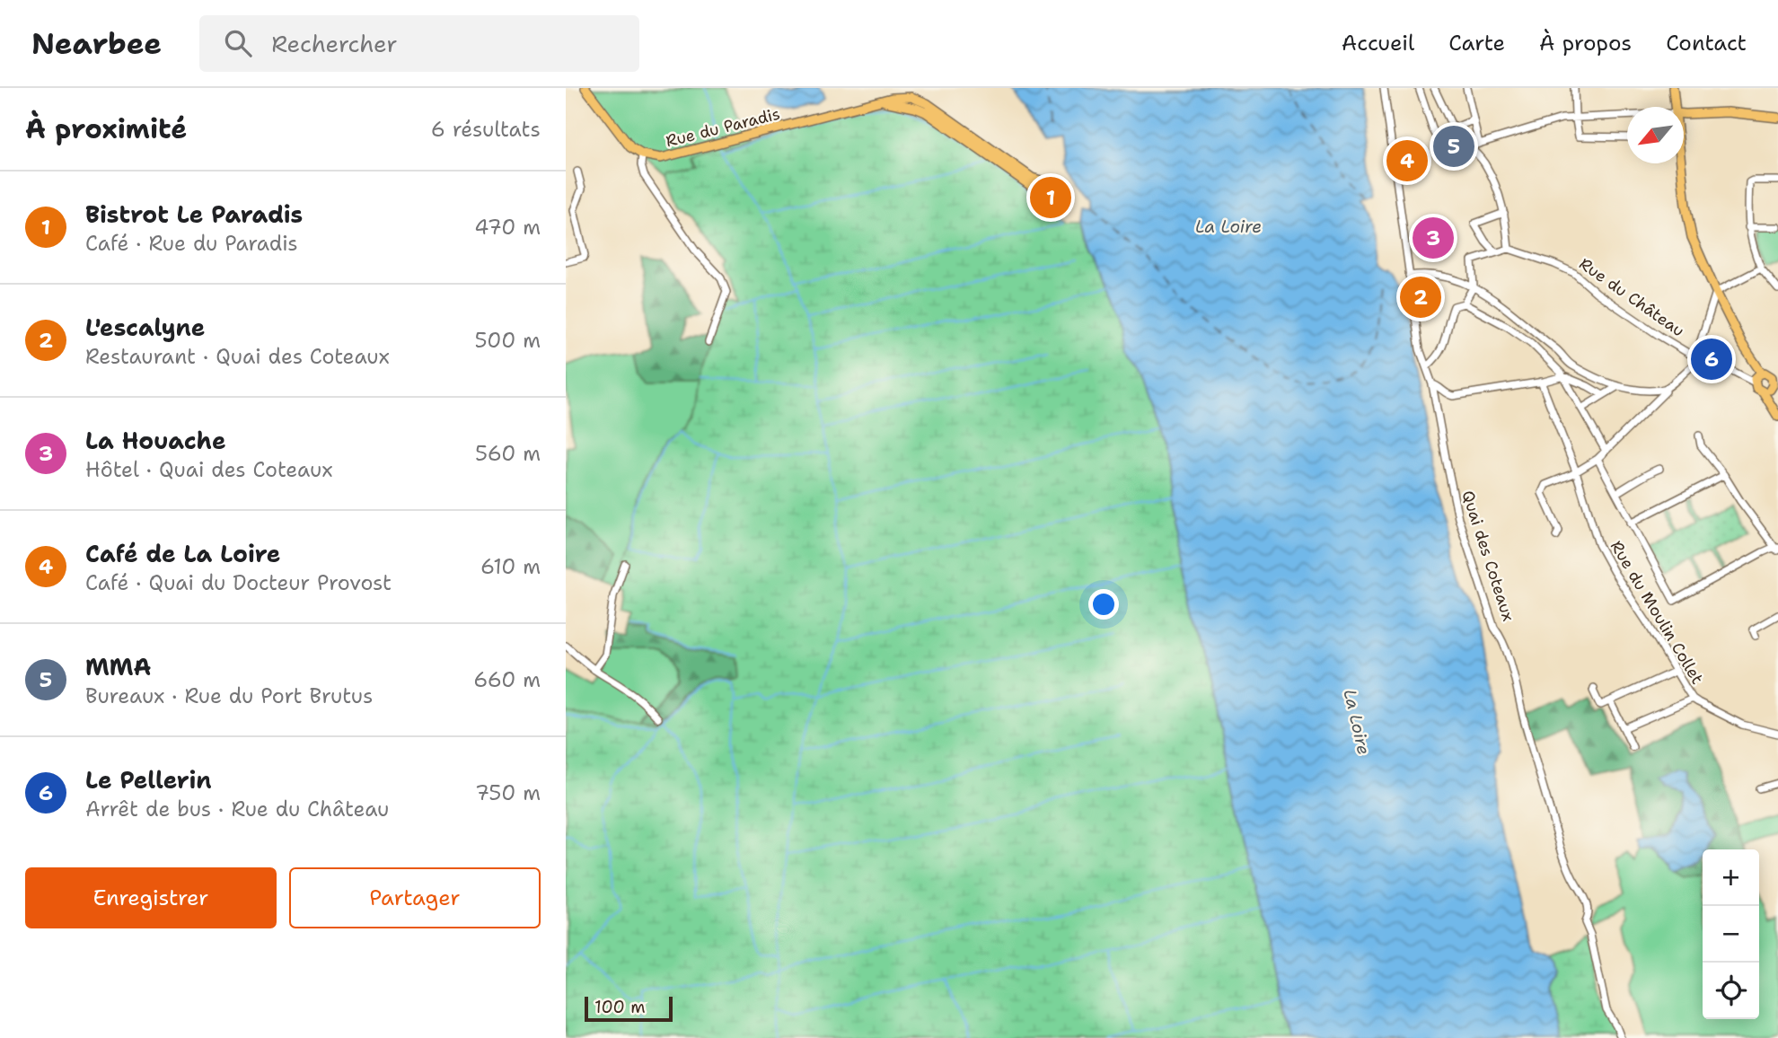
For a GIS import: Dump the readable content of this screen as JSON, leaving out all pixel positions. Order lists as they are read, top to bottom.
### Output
{
  "streets": {
    "main road": ["Rue du Paradis"],
    "street": ["Rue du Château", "Quai des Coteaux", "Rue du Moulin Collet"]
  },
  "water": ["La Loire"],
  "scale_bar": "100 m",
  "north": "bottom left",
  "page": {
    "header": "Nearbee",
    "search": "Rechercher",
    "nav": [
      "Accueil",
      "Carte",
      "À propos",
      "Contact"
    ],
    "heading": ["À proximité", "6 résultats"],
    "pins": [
      "5",
      "4",
      "1",
      "3",
      "2",
      "6"
    ],
    "list": [
      {
        "mark": "1",
        "name": "Bistrot Le Paradis",
        "note": "Café · Rue du Paradis",
        "value": "470 m"
      },
      {
        "mark": "2",
        "name": "L'escalyne",
        "note": "Restaurant · Quai des Coteaux",
        "value": "500 m"
      },
      {
        "mark": "3",
        "name": "La Houache",
        "note": "Hôtel · Quai des Coteaux",
        "value": "560 m"
      },
      {
        "mark": "4",
        "name": "Café de La Loire",
        "note": "Café · Quai du Docteur Provost",
        "value": "610 m"
      },
      {
        "mark": "5",
        "name": "MMA",
        "note": "Bureaux · Rue du Port Brutus",
        "value": "660 m"
      },
      {
        "mark": "6",
        "name": "Le Pellerin",
        "note": "Arrêt de bus · Rue du Château",
        "value": "750 m"
      }
    ],
    "buttons": ["Enregistrer", "Partager"],
    "map_buttons": ["+", "−"],
    "scale": "100 m"
  }
}
